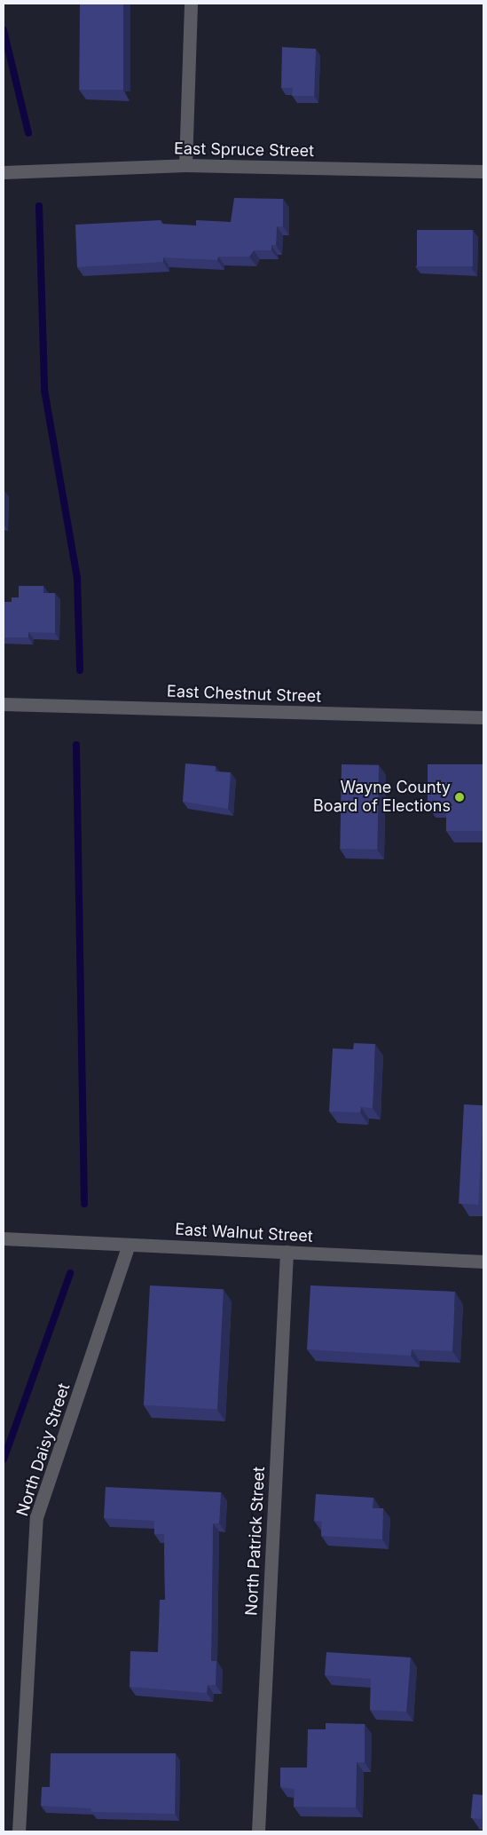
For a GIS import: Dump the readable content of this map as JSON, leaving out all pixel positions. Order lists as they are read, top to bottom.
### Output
{
  "streets": {
    "street": [
      "East Spruce Street",
      "East Chestnut Street",
      "East Walnut Street",
      "North Daisy Street",
      "North Patrick Street"
    ]
  },
  "crossings": [
    ["East Walnut Street", "North Daisy Street"],
    ["East Walnut Street", "North Patrick Street"]
  ],
  "places": ["Wayne County Board of Elections"]
}
